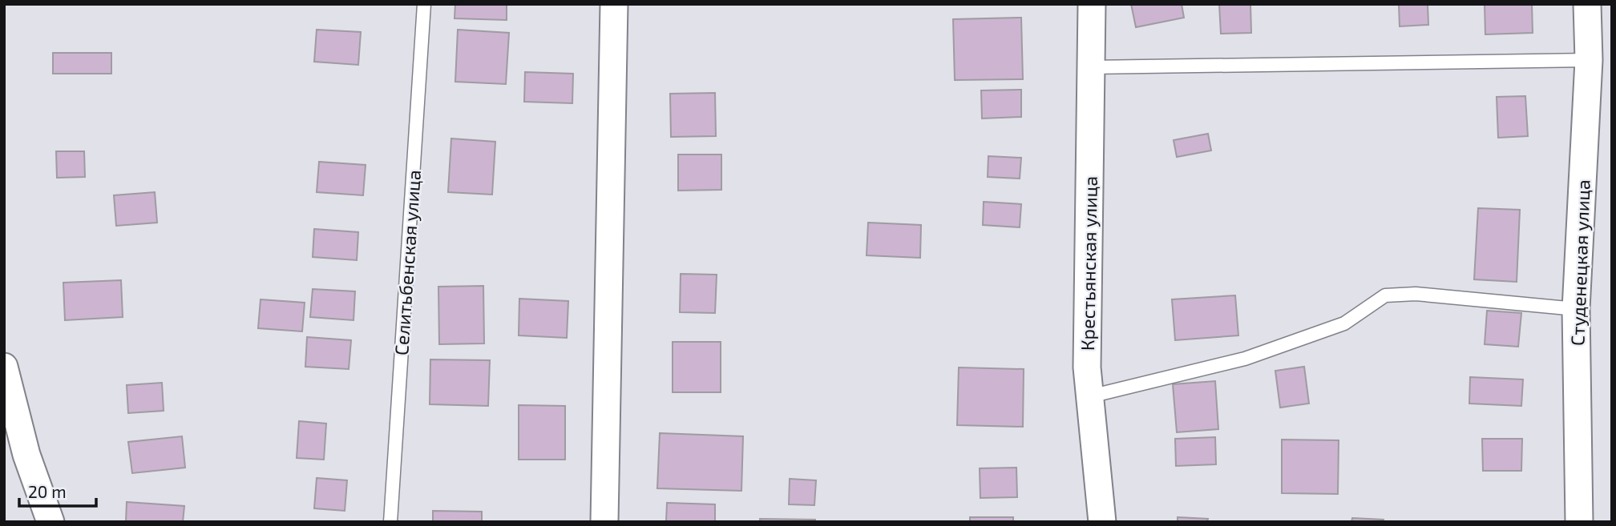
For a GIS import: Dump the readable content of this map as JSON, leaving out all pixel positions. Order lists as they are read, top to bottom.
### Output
{
  "streets": {
    "street": ["Студенецкая улица", "Крестьянская улица"],
    "lane": ["Селитьбенская улица"]
  },
  "scale_bar": "20 m"
}
